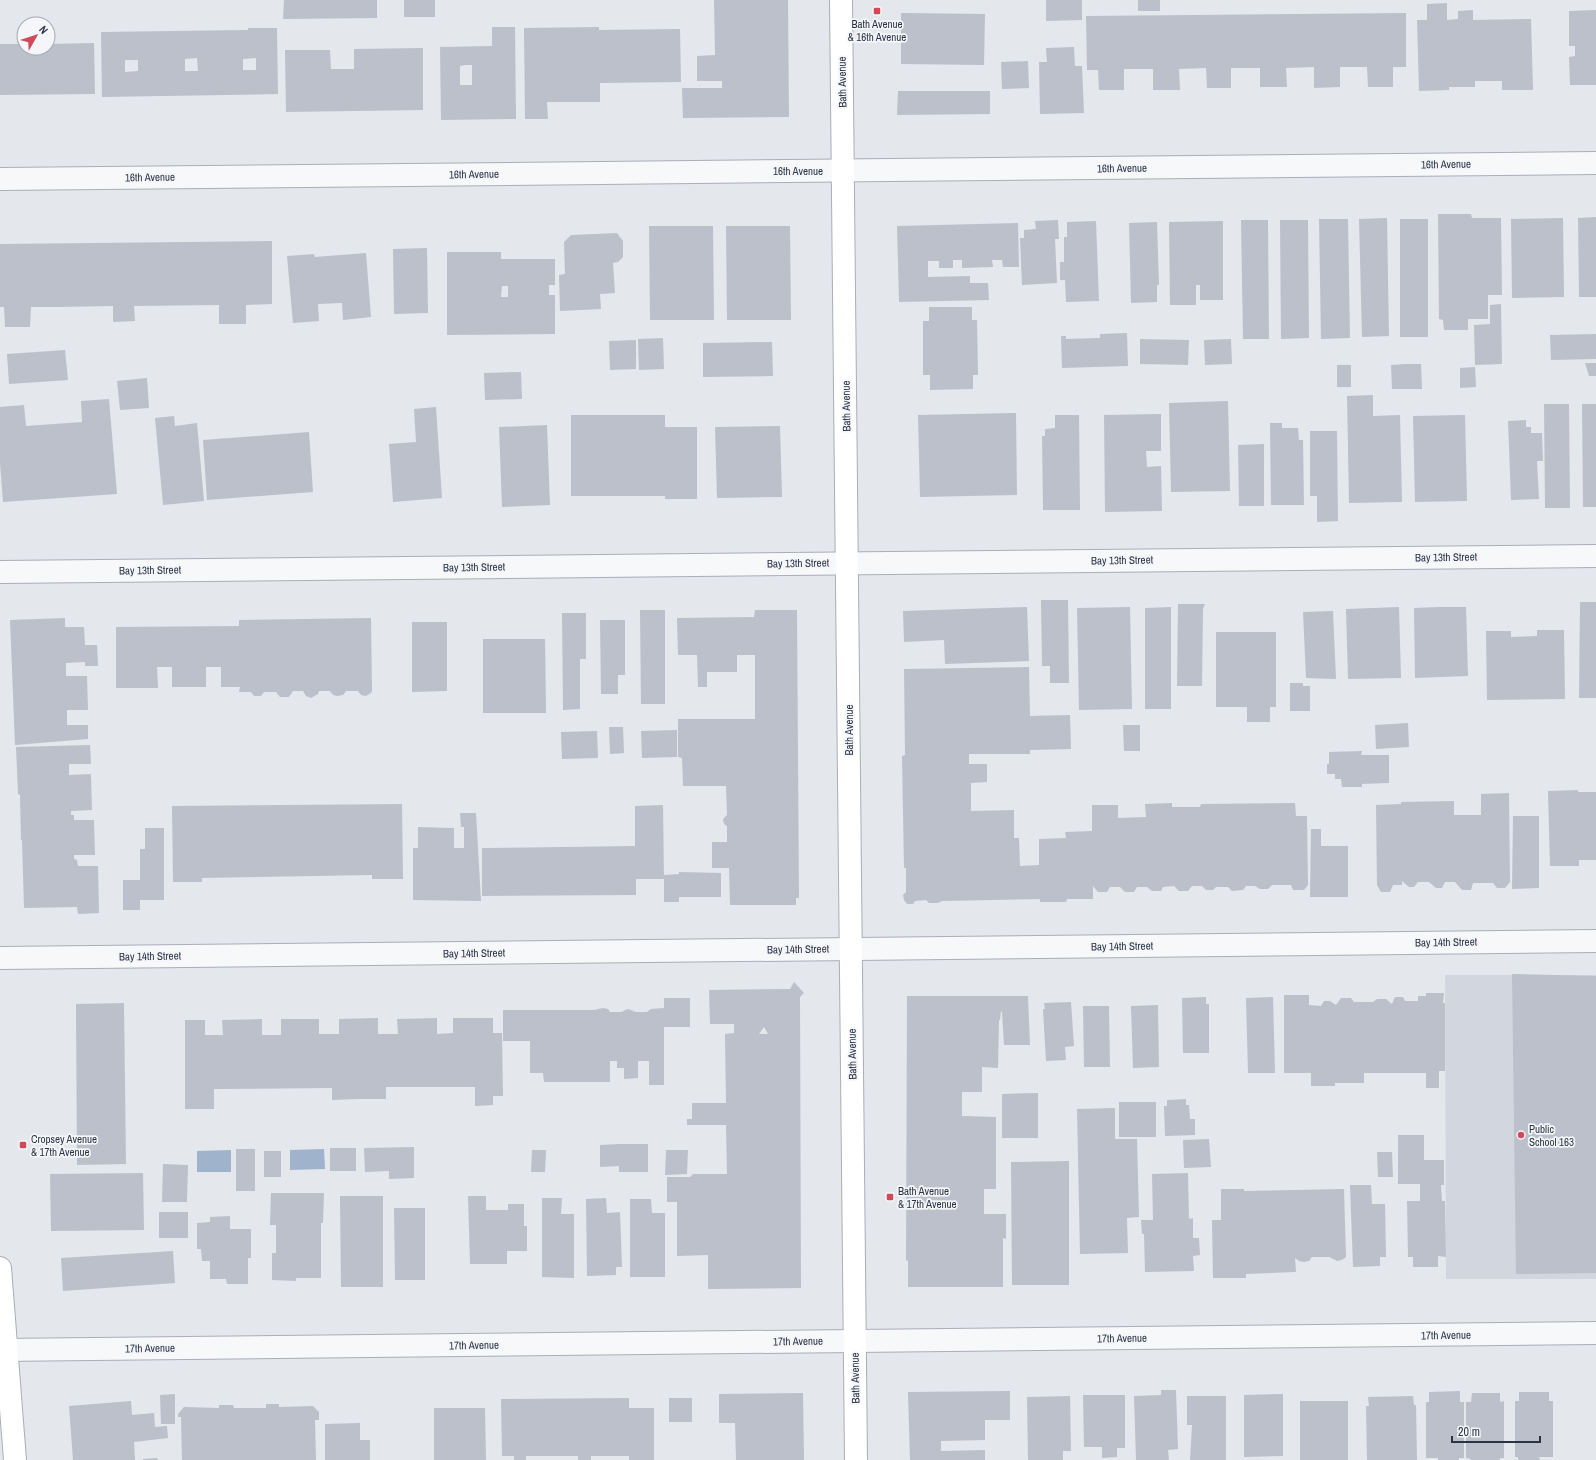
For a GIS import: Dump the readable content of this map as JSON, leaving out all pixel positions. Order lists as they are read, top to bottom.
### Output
{
  "streets": {
    "street": [
      "Bath Avenue",
      "16th Avenue",
      "Bay 13th Street",
      "Bay 14th Street",
      "17th Avenue"
    ]
  },
  "crossings": [
    ["Bath Avenue", "16th Avenue"],
    ["Bath Avenue", "Bay 13th Street"],
    ["Bath Avenue", "Bay 14th Street"],
    ["Bath Avenue", "17th Avenue"]
  ],
  "places": {
    "transit": ["Bath Avenue & 16th Avenue", "Cropsey Avenue & 17th Avenue", "Bath Avenue & 17th Avenue"],
    "other": ["Public School 163"]
  },
  "scale_bar": "20 m",
  "north": "top right"
}
